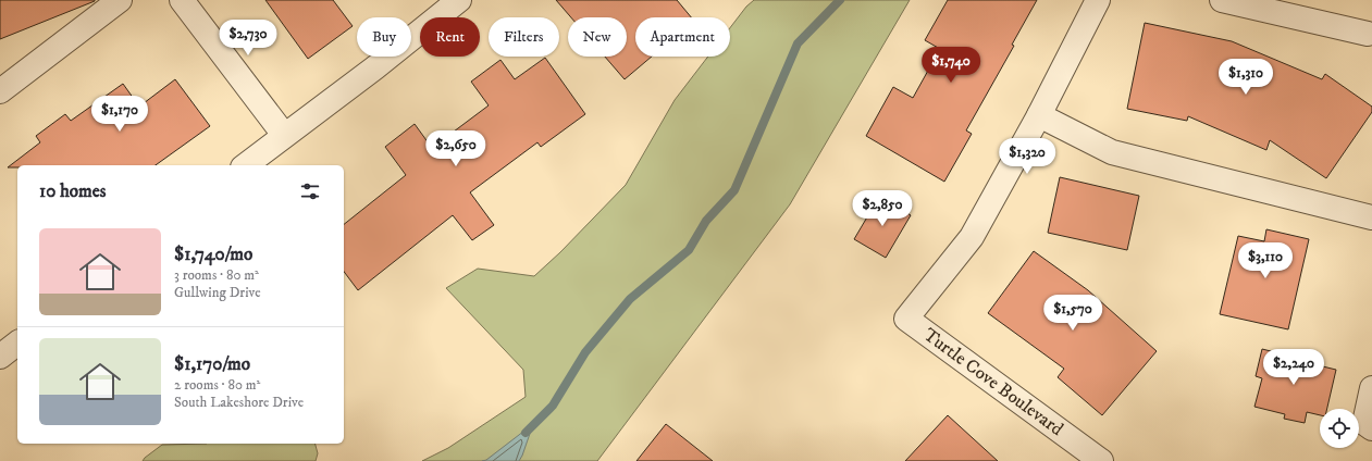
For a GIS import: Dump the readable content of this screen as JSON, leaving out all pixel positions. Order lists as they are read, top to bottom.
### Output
{
  "streets": {
    "street": ["Turtle Cove Boulevard"]
  },
  "page": {
    "chip": [
      "Buy",
      "Rent",
      "Filters",
      "New",
      "Apartment"
    ],
    "price": [
      "$2,730",
      "$1,740",
      "$1,310",
      "$1,170",
      "$2,650",
      "$1,320",
      "$2,850",
      "$3,110",
      "$1,570",
      "$2,240"
    ],
    "heading": "10 homes",
    "list": [
      {
        "name": "$1,740/mo",
        "note": "3 rooms · 80 m² · Gullwing Drive"
      },
      {
        "name": "$1,170/mo",
        "note": "2 rooms · 80 m² · South Lakeshore Drive"
      }
    ]
  }
}
